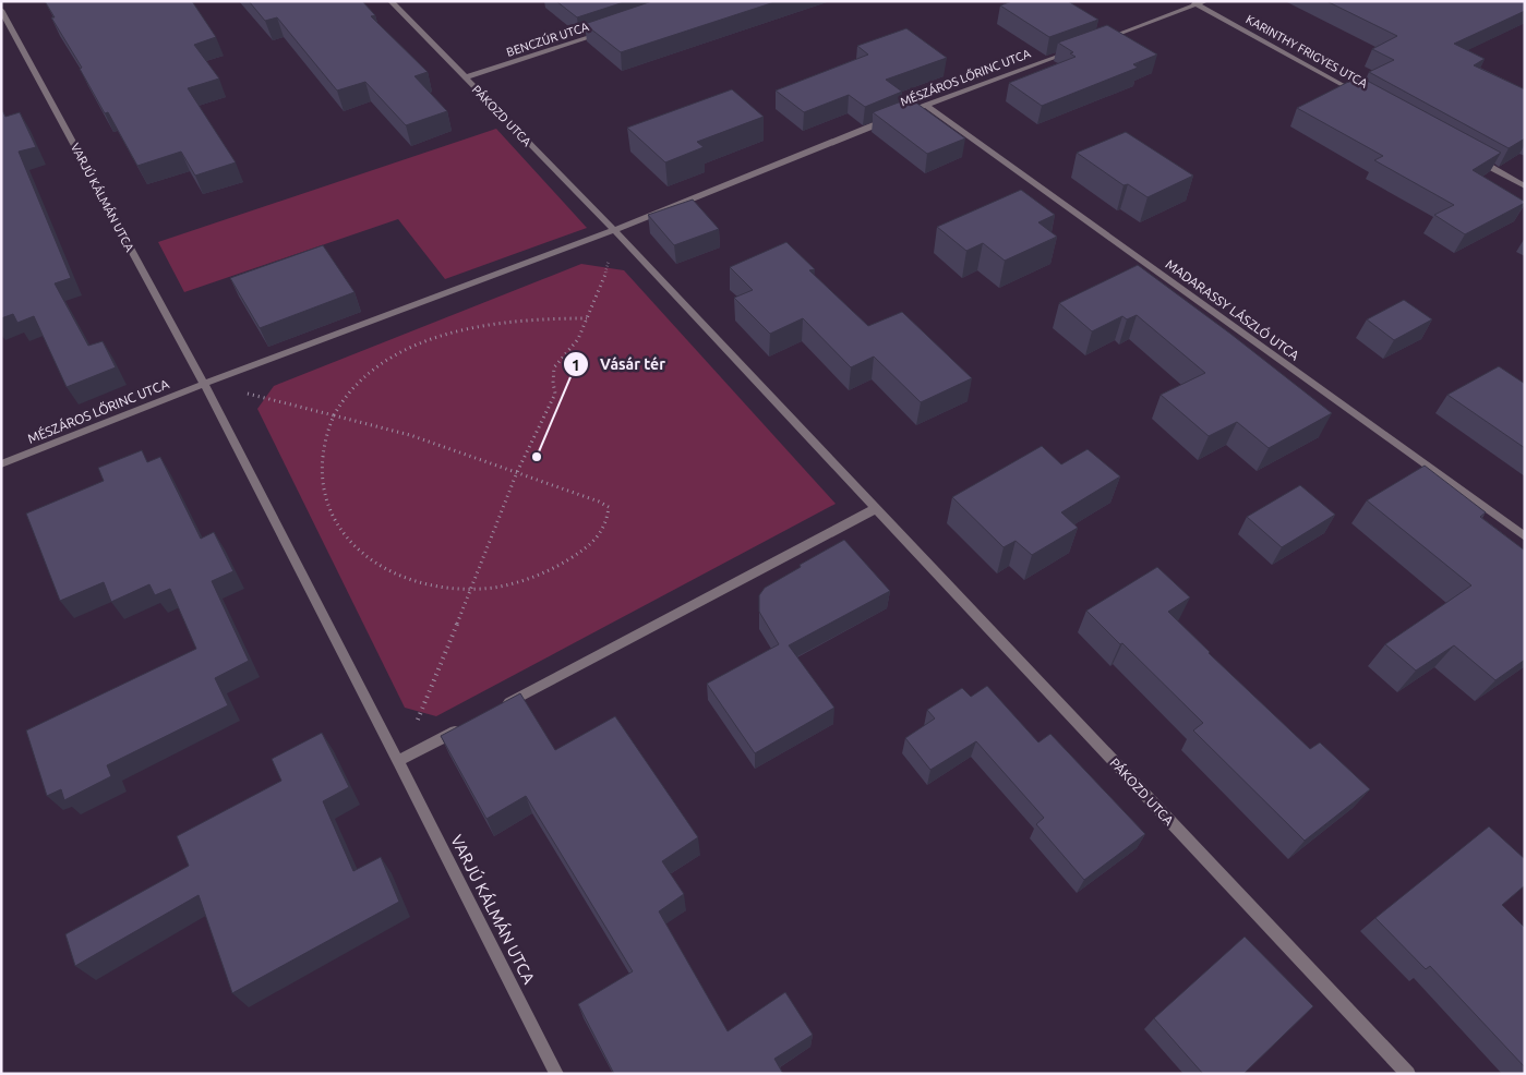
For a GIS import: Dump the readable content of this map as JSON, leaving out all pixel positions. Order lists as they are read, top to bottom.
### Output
{
  "streets": {
    "street": [
      "BENCZÚR UTCA",
      "KARINTHY FRIGYES UTCA",
      "MÉSZÁROS LŐRINC UTCA",
      "PÁKOZD UTCA",
      "VARJÚ KÁLMÁN UTCA",
      "MADARASSY LÁSZLÓ UTCA"
    ]
  },
  "crossings": [
    ["BENCZÚR UTCA", "PÁKOZD UTCA"],
    ["MÉSZÁROS LŐRINC UTCA", "PÁKOZD UTCA"],
    ["MÉSZÁROS LŐRINC UTCA", "VARJÚ KÁLMÁN UTCA"],
    ["MÉSZÁROS LŐRINC UTCA", "MADARASSY LÁSZLÓ UTCA"]
  ],
  "places": ["Vásár tér"]
}
